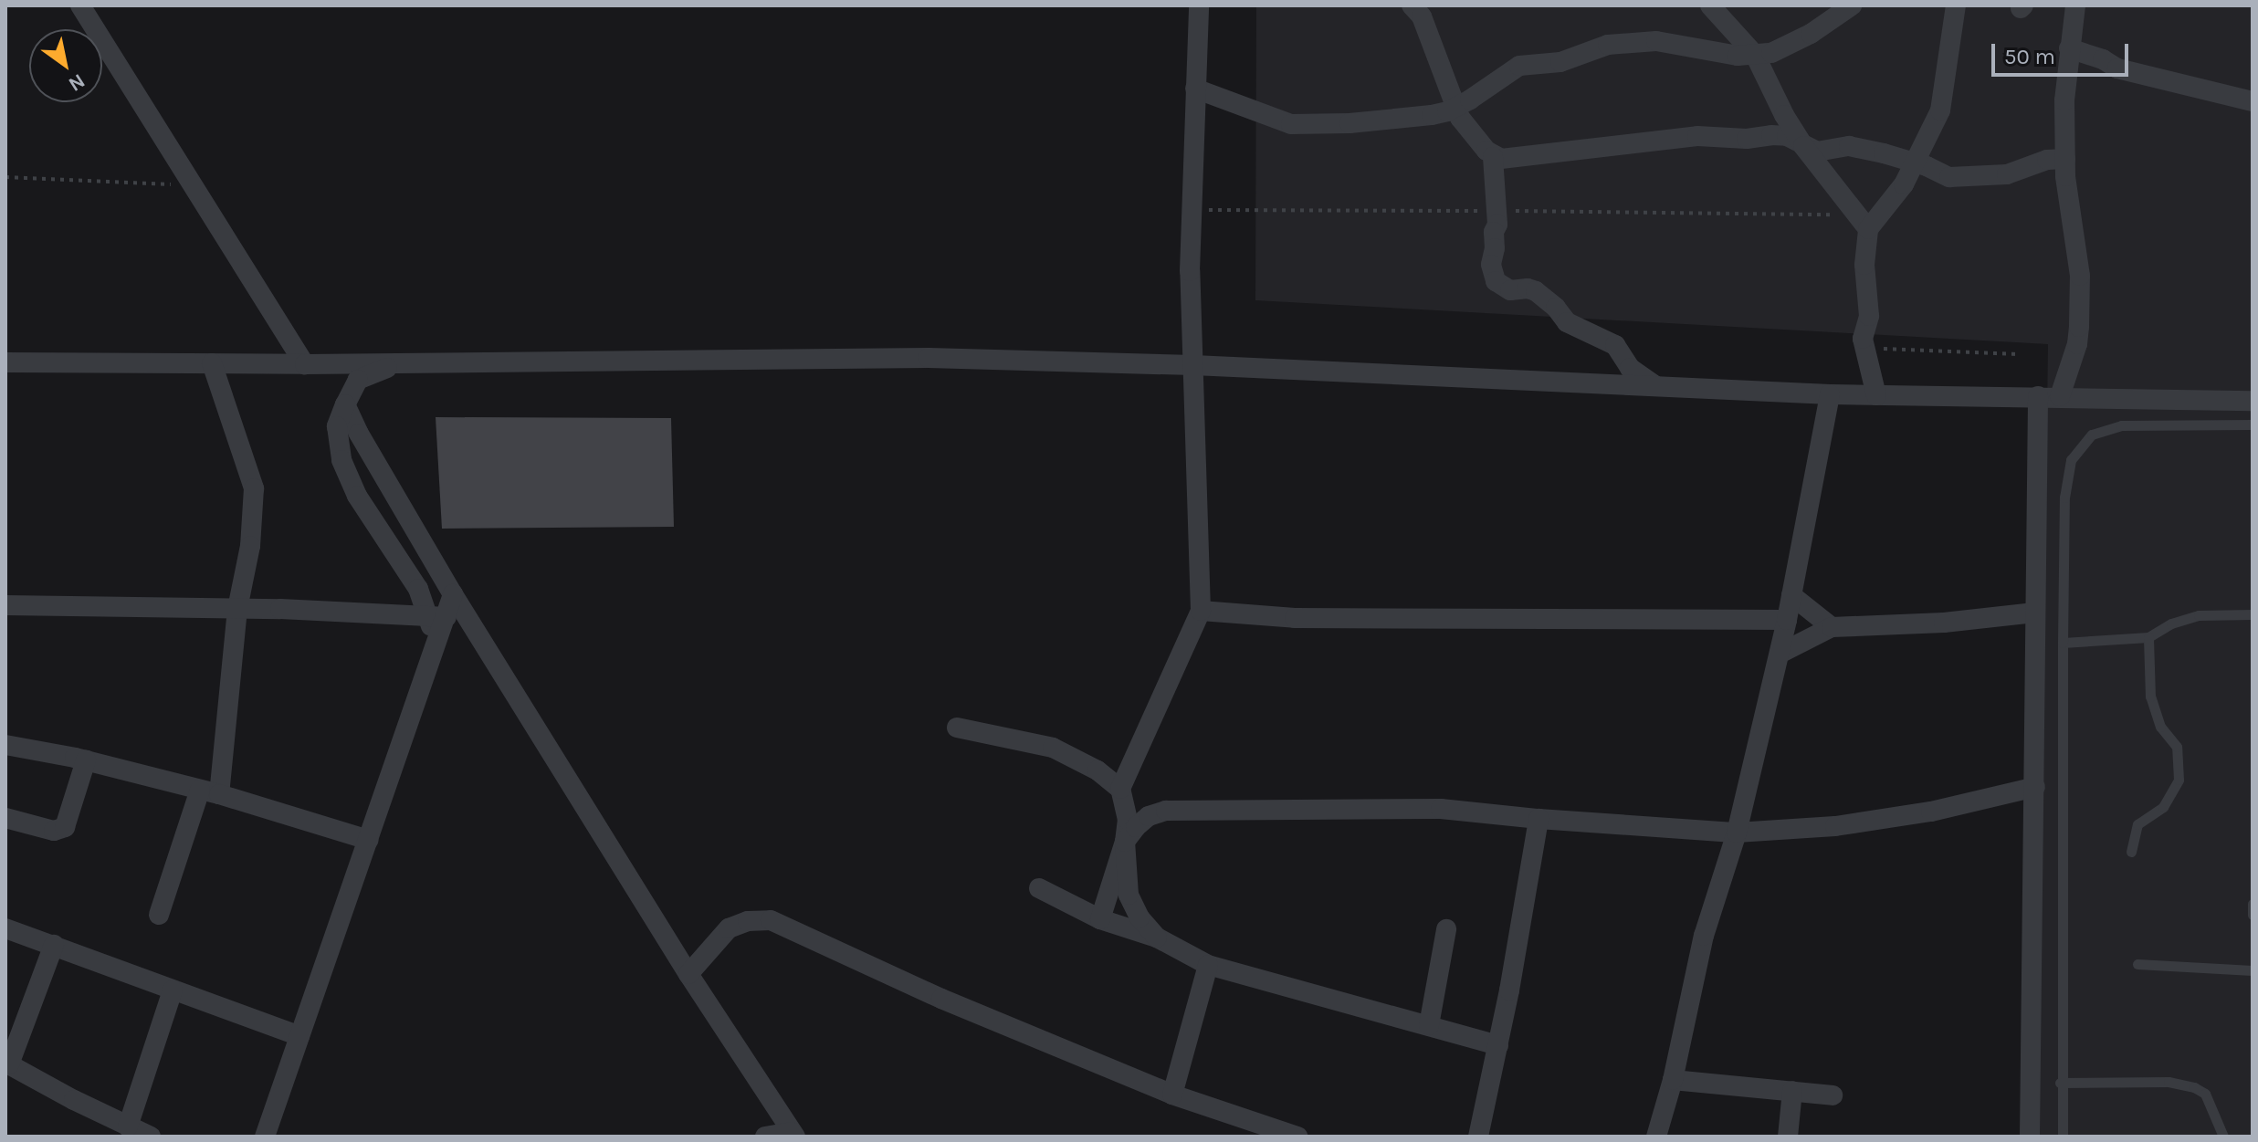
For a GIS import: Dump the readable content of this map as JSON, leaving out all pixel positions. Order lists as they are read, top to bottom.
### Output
{
  "scale_bar": "50 m",
  "north": "bottom right"
}
